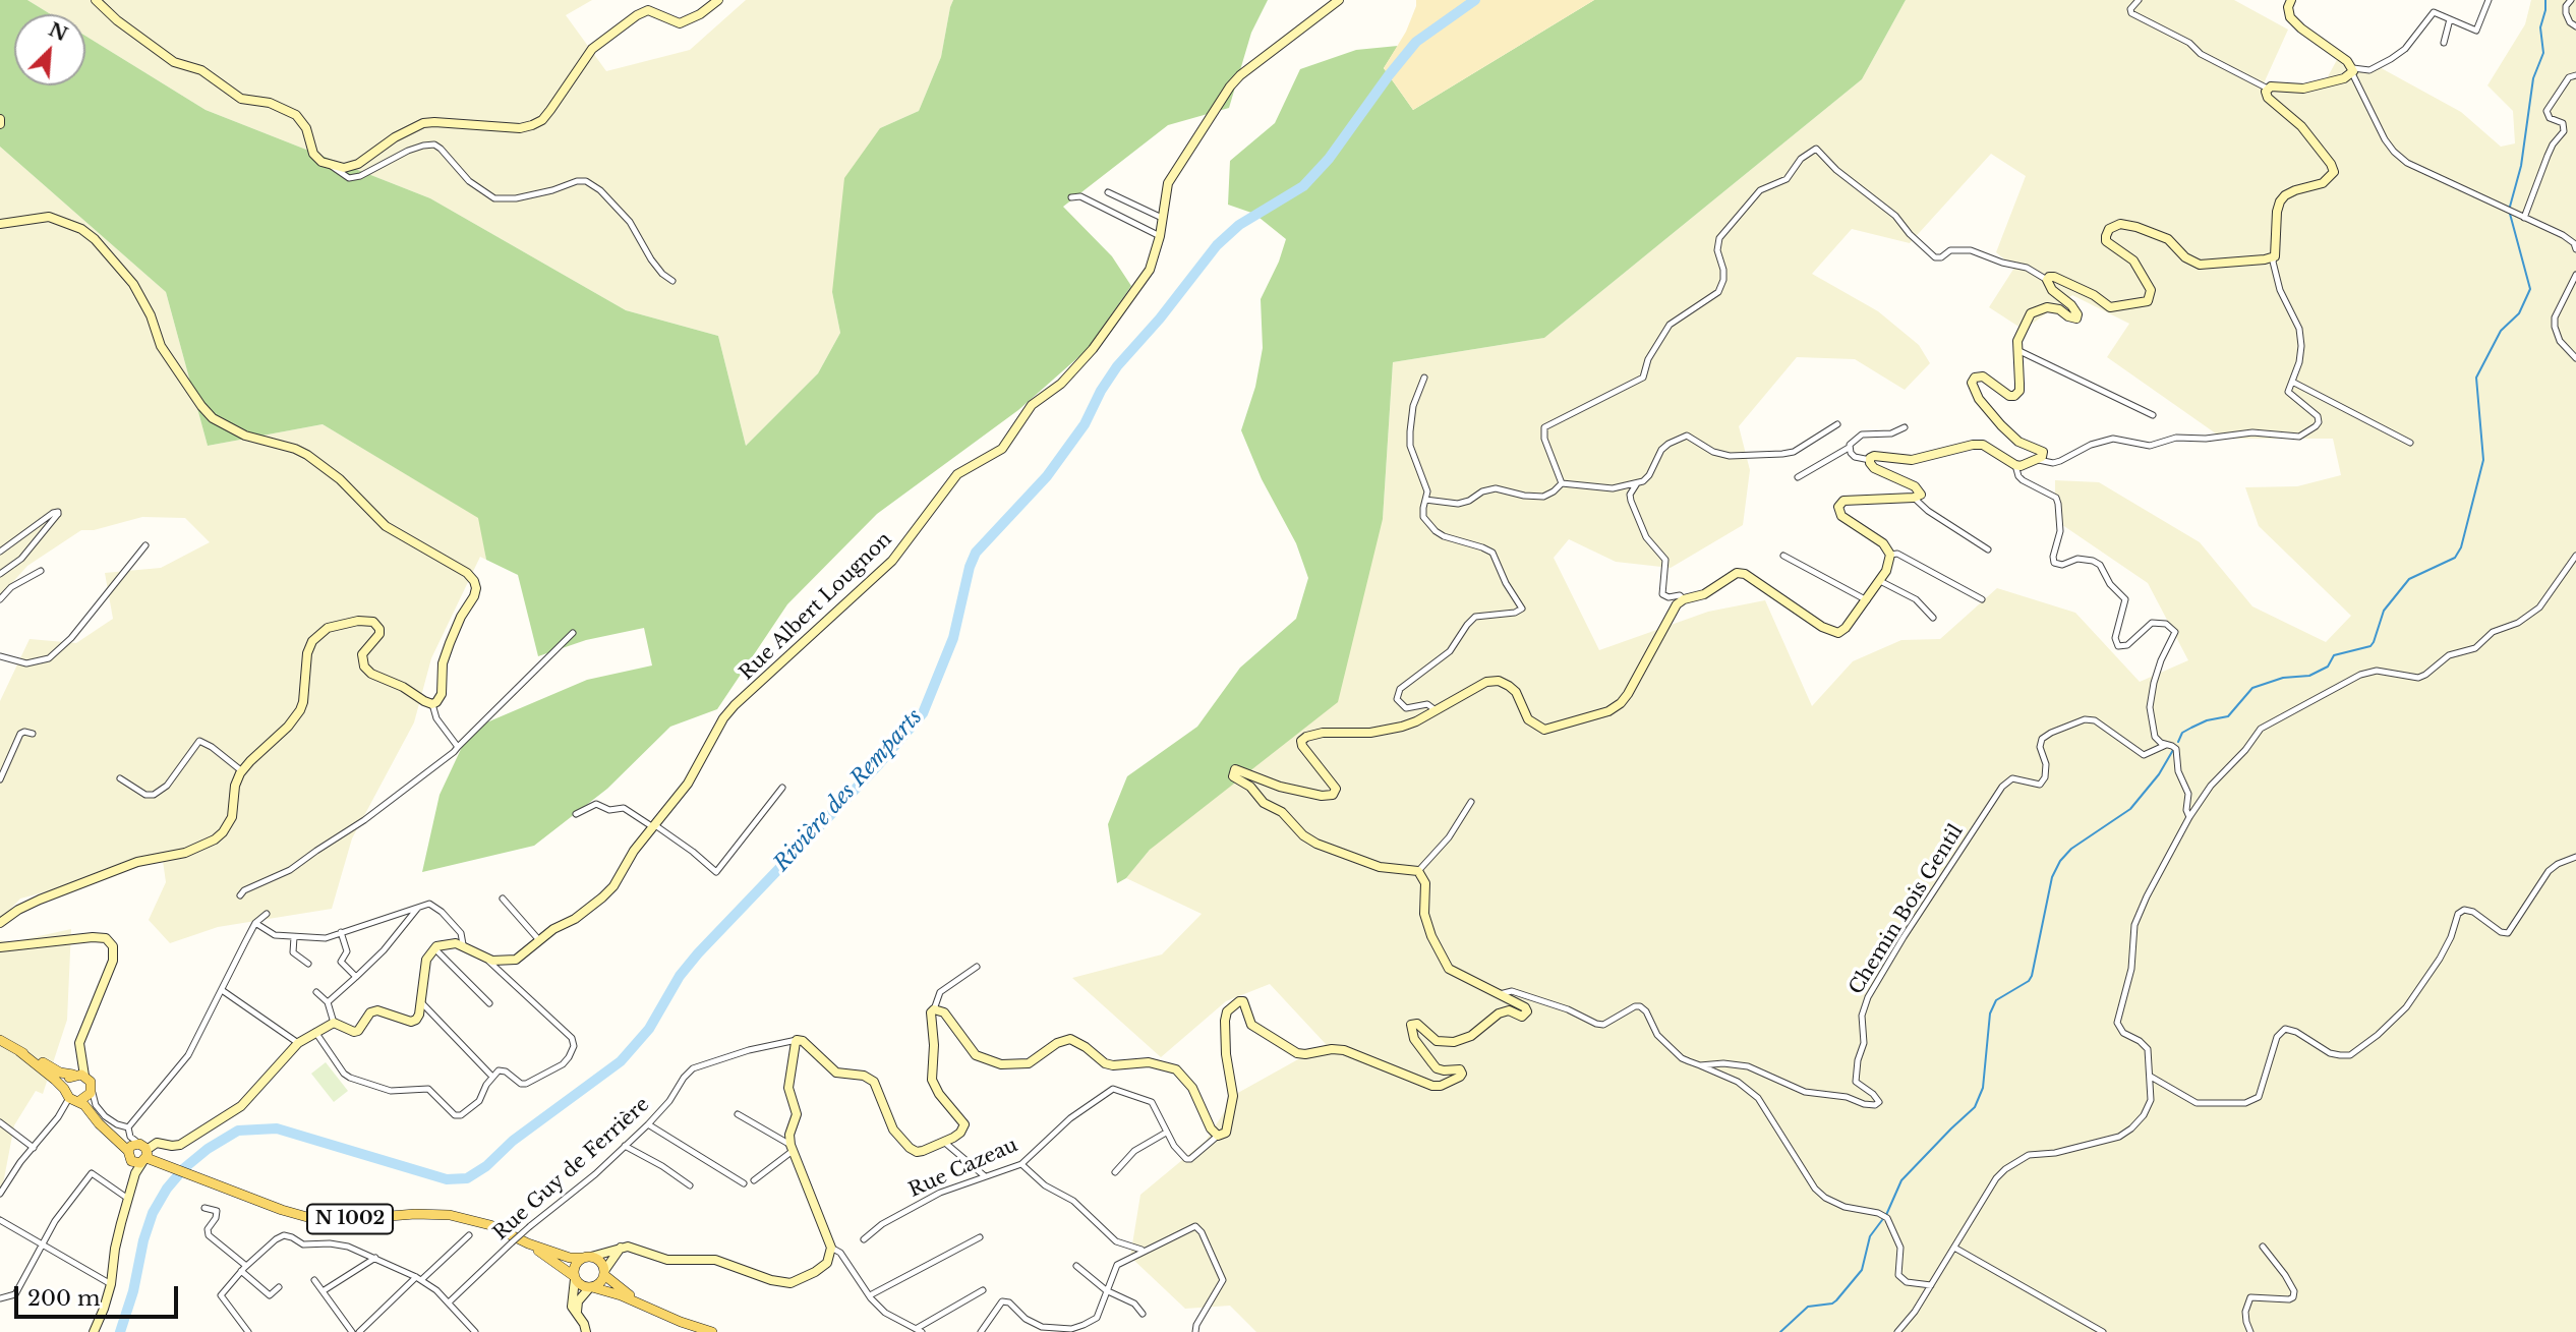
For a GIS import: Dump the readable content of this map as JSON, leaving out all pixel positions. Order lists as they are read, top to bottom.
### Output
{
  "streets": {
    "main road": ["N 1002"],
    "street": [
      "Rue Albert Lougnon",
      "Chemin Bois Gentil",
      "Rue Cazeau",
      "Rue Guy de Ferrière"
    ]
  },
  "water": ["Rivière des Remparts"],
  "scale_bar": "200 m",
  "north": "top right"
}
